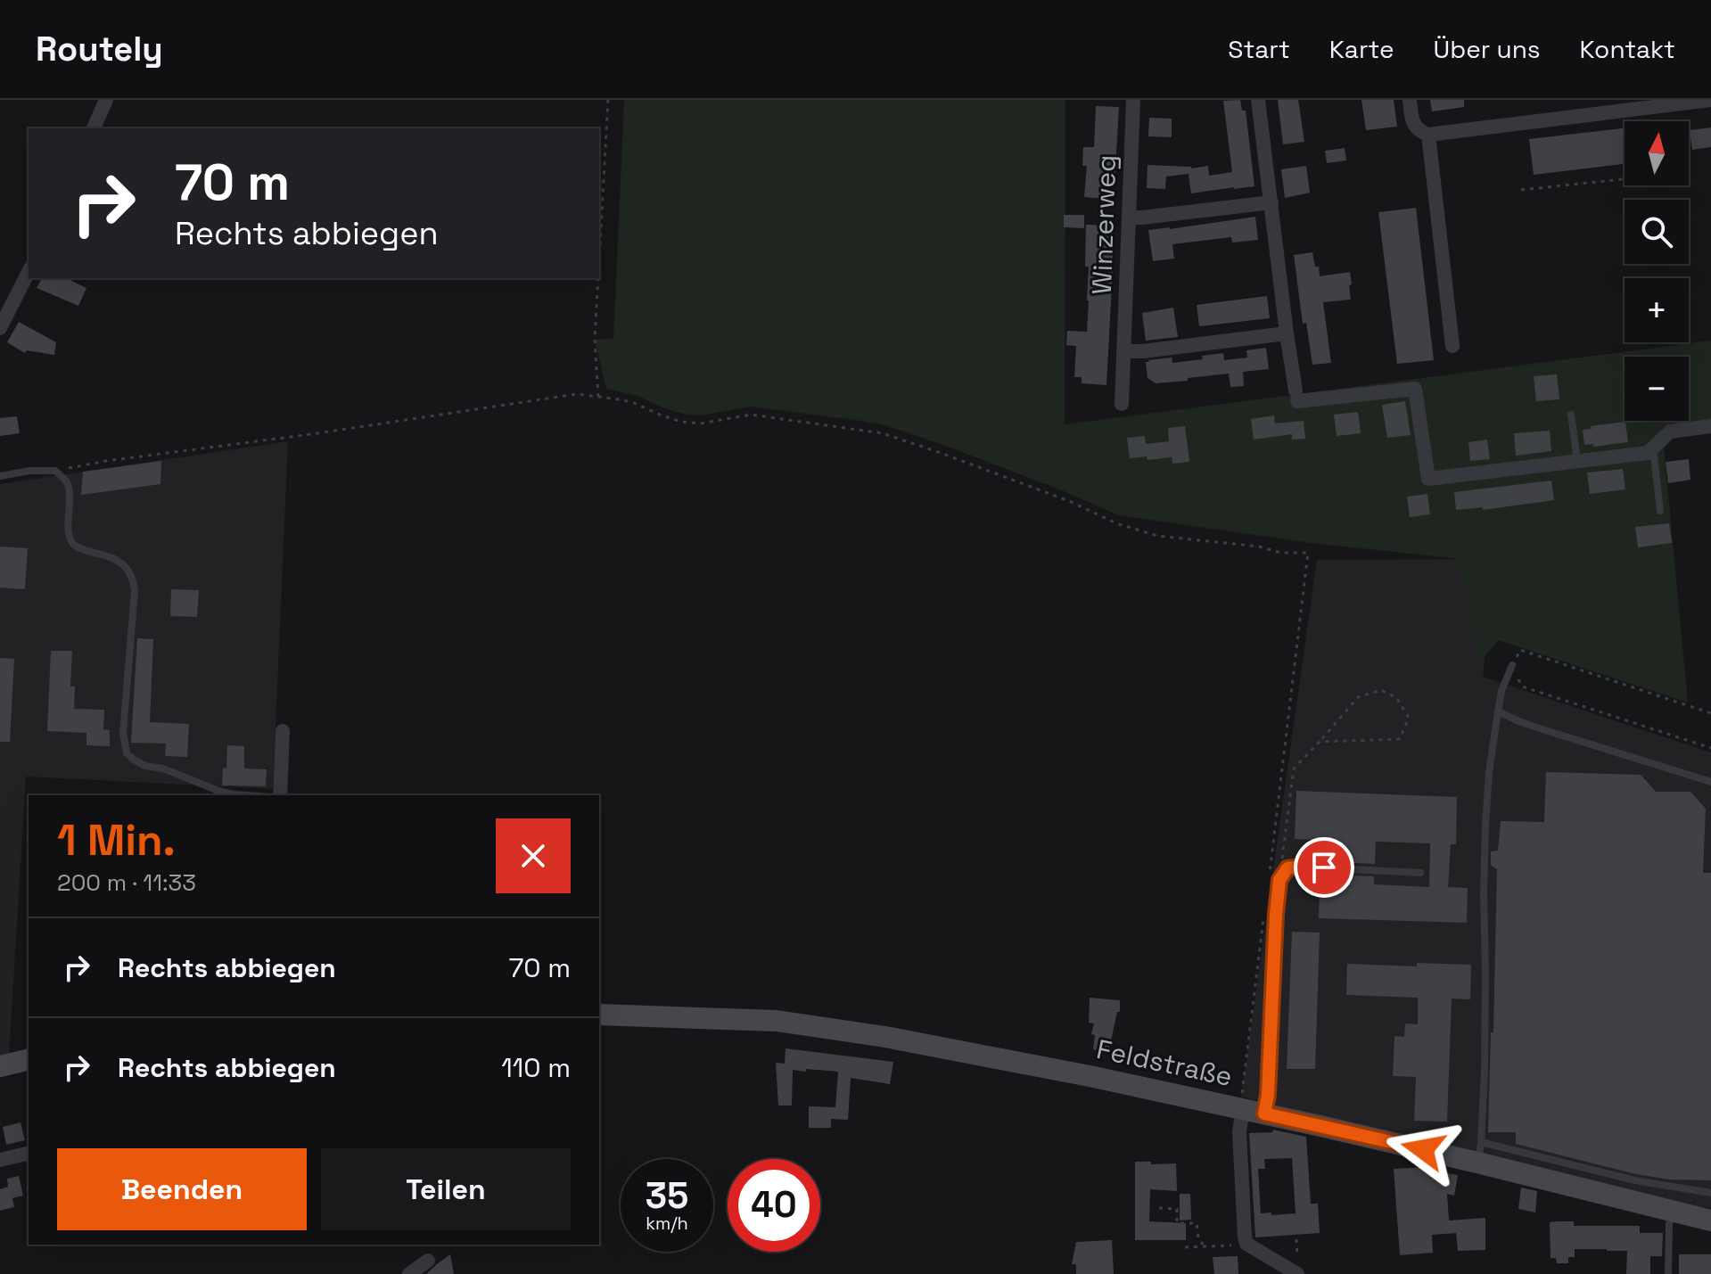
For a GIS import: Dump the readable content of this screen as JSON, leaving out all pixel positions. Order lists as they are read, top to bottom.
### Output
{
  "streets": {
    "street": ["Winzerweg", "Feldstraße"]
  },
  "north": "top",
  "page": {
    "header": "Routely",
    "nav": [
      "Start",
      "Karte",
      "Über uns",
      "Kontakt"
    ],
    "map_buttons": ["+", "−"],
    "turn": ["70 m", "Rechts abbiegen"],
    "heading": ["1 Min.", "200 m · 11:33"],
    "list": [
      {
        "name": "Rechts abbiegen",
        "value": "70 m"
      },
      {
        "name": "Rechts abbiegen",
        "value": "110 m"
      }
    ],
    "buttons": ["Beenden", "Teilen"],
    "speed": "35 km/h",
    "limit": "40"
  }
}
